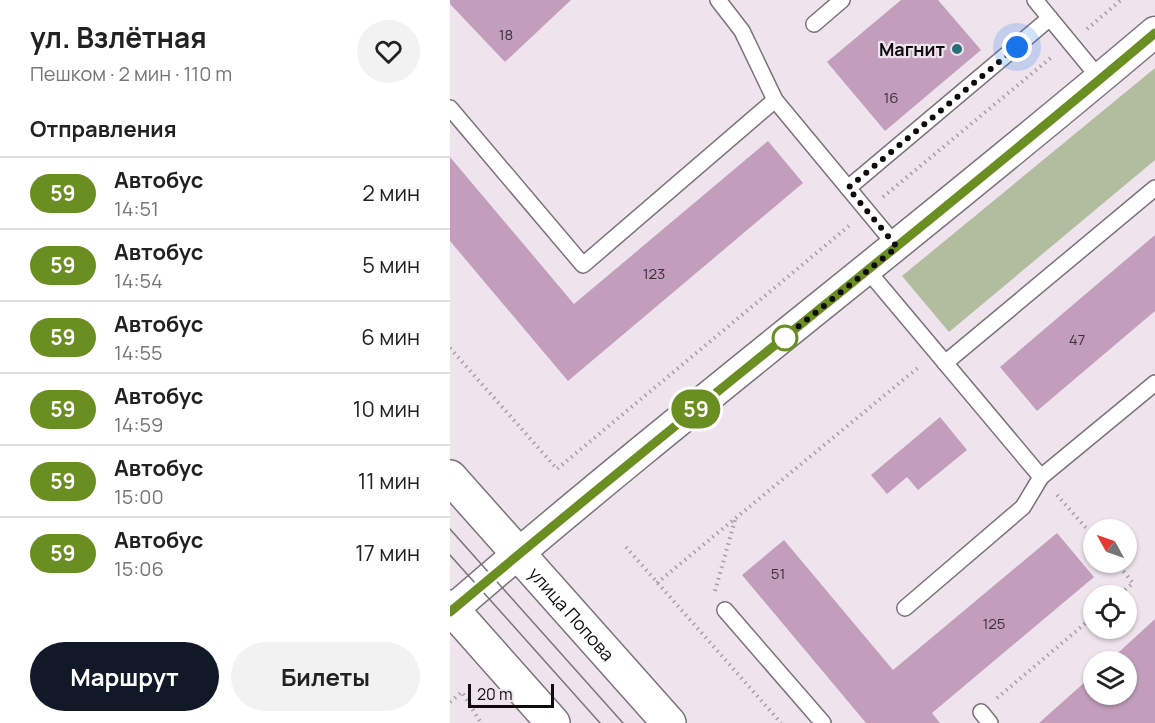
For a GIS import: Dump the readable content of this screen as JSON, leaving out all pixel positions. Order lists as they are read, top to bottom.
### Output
{
  "streets": {
    "main road": ["улица Попова"]
  },
  "places": ["Магнит"],
  "lines": ["bus line 59"],
  "house_numbers": [
    "18",
    "16",
    "123",
    "47",
    "51",
    "125"
  ],
  "scale_bar": "20 m",
  "north": "top left",
  "page": {
    "heading": [
      ["ул. Взлётная", "Пешком · 2 мин · 110 m"],
      "Отправления"
    ],
    "on_map": "59",
    "list": [
      {
        "mark": "59",
        "name": "Автобус",
        "note": "14:51",
        "value": "2 мин"
      },
      {
        "mark": "59",
        "name": "Автобус",
        "note": "14:54",
        "value": "5 мин"
      },
      {
        "mark": "59",
        "name": "Автобус",
        "note": "14:55",
        "value": "6 мин"
      },
      {
        "mark": "59",
        "name": "Автобус",
        "note": "14:59",
        "value": "10 мин"
      },
      {
        "mark": "59",
        "name": "Автобус",
        "note": "15:00",
        "value": "11 мин"
      },
      {
        "mark": "59",
        "name": "Автобус",
        "note": "15:06",
        "value": "17 мин"
      }
    ],
    "buttons": ["Маршрут", "Билеты"],
    "scale": "20 m"
  }
}
